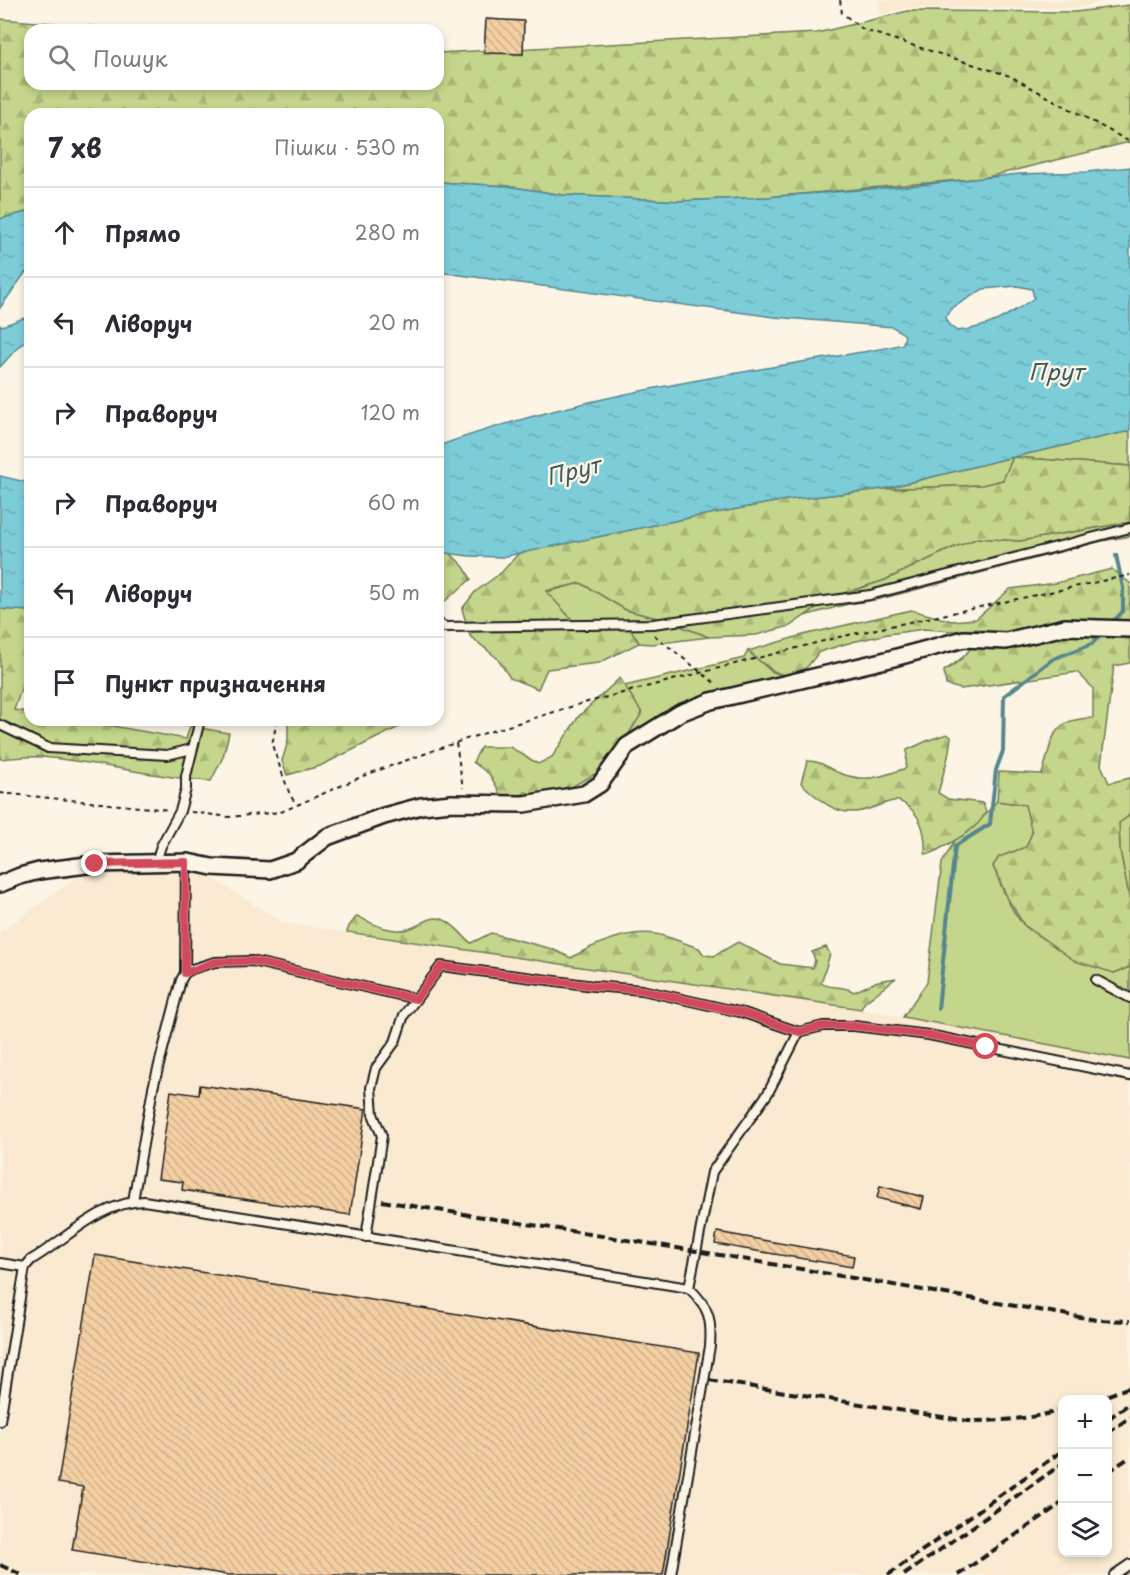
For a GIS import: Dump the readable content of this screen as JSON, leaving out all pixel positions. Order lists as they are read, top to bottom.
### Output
{
  "water": ["Прут"],
  "page": {
    "search": "Пошук",
    "heading": ["7 хв", "Пішки · 530 m"],
    "list": [
      ["Прямо", "280 m"],
      ["Ліворуч", "20 m"],
      ["Праворуч", "120 m"],
      ["Праворуч", "60 m"],
      ["Ліворуч", "50 m"],
      "Пункт призначення"
    ],
    "map_buttons": ["+", "−"]
  }
}
